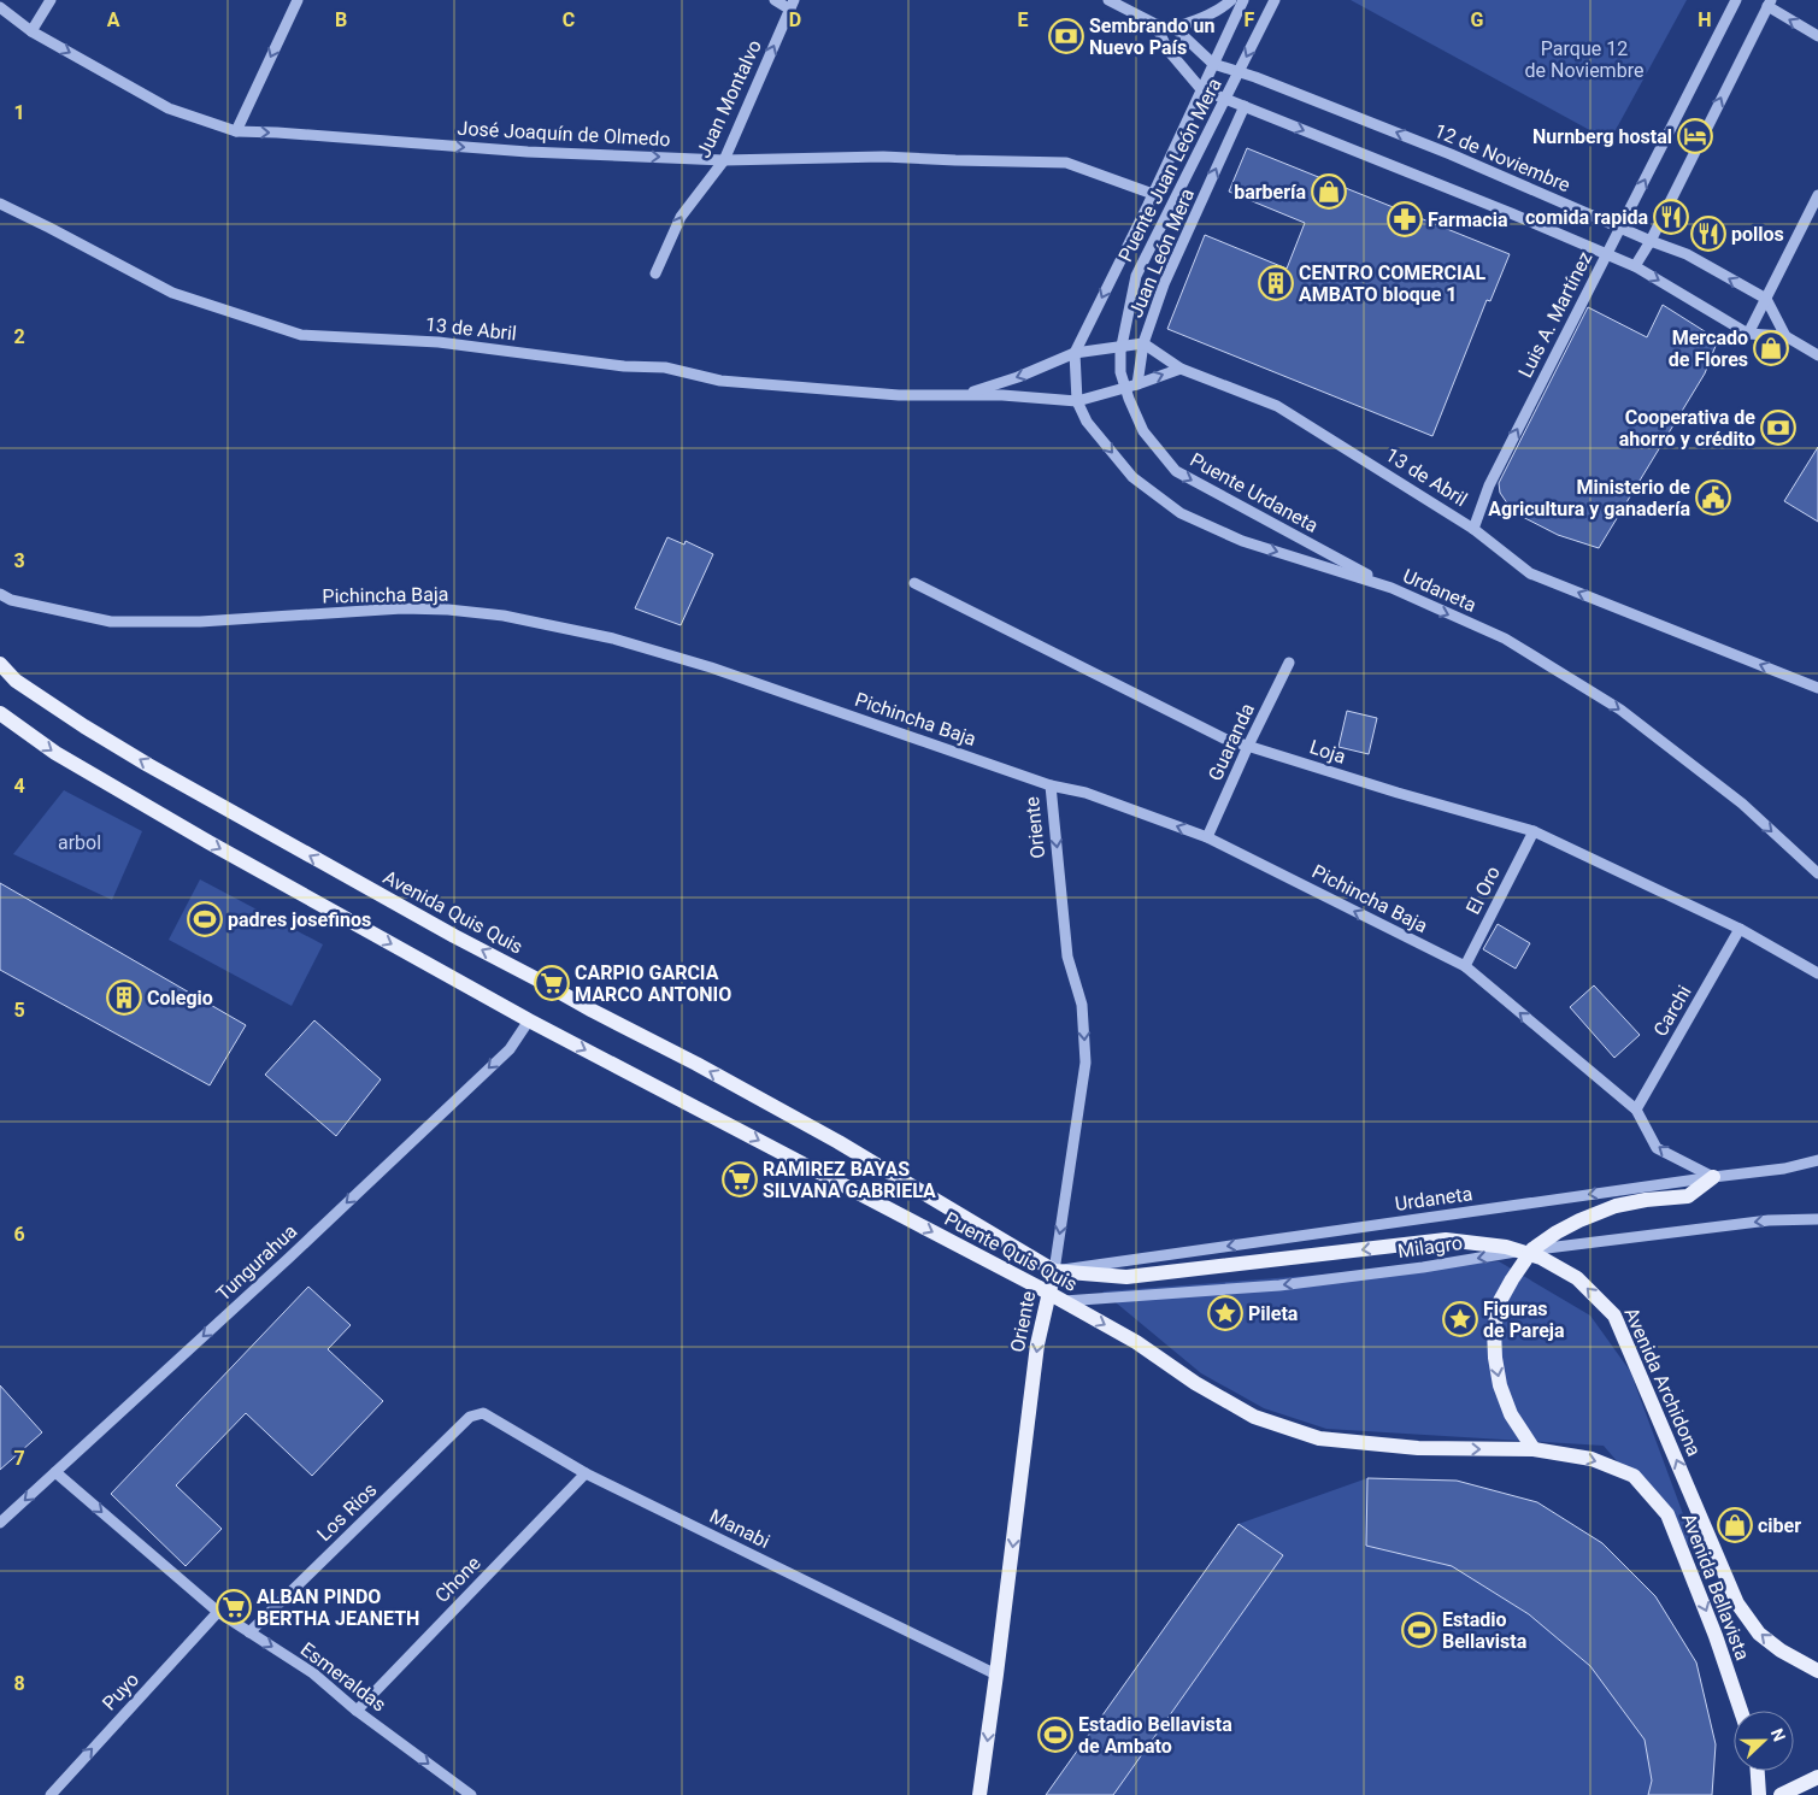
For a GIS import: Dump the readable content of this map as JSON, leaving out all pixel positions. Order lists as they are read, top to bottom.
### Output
{
  "streets": {
    "main road": [
      "Oriente",
      "Avenida Quis Quis",
      "Puente Quis Quis",
      "Avenida Archidona",
      "Avenida Bellavista"
    ],
    "street": [
      "Juan Montalvo",
      "José Joaquín de Olmedo",
      "12 de Noviembre",
      "Puente Juan León Mera",
      "Juan León Mera",
      "Luis A. Martínez",
      "13 de Abril",
      "Puente Urdaneta",
      "Urdaneta",
      "Pichincha Baja",
      "Guaranda",
      "Loja",
      "El Oro",
      "Carchi",
      "Milagro",
      "Tungurahua",
      "Los Rios",
      "Manabi",
      "Chone",
      "Esmeraldas",
      "Puyo"
    ]
  },
  "crossings": [
    ["Juan Montalvo", "José Joaquín de Olmedo"],
    ["José Joaquín de Olmedo", "Juan León Mera"],
    ["12 de Noviembre", "Juan León Mera"],
    ["Puente Juan León Mera", "Puente Urdaneta"],
    ["Juan León Mera", "13 de Abril"],
    ["Juan León Mera", "Urdaneta"],
    ["Luis A. Martínez", "13 de Abril"],
    ["13 de Abril", "Urdaneta"],
    ["Puente Urdaneta", "Urdaneta"],
    ["Urdaneta", "Pichincha Baja"],
    ["Urdaneta", "Oriente"],
    ["Urdaneta", "Avenida Quis Quis"],
    ["Urdaneta", "Avenida Archidona"],
    ["Pichincha Baja", "Guaranda"],
    ["Pichincha Baja", "Oriente"],
    ["Pichincha Baja", "El Oro"],
    ["Pichincha Baja", "Carchi"],
    ["Guaranda", "Loja"],
    ["Loja", "El Oro"],
    ["Loja", "Carchi"],
    ["Oriente", "Avenida Quis Quis"],
    ["Oriente", "Milagro"],
    ["Oriente", "Avenida Archidona"],
    ["Oriente", "Manabi"],
    ["Avenida Quis Quis", "Avenida Archidona"],
    ["Puente Quis Quis", "Tungurahua"],
    ["Puente Quis Quis", "Avenida Bellavista"],
    ["Tungurahua", "Esmeraldas"],
    ["Los Rios", "Manabi"],
    ["Los Rios", "Esmeraldas"],
    ["Manabi", "Chone"],
    ["Chone", "Esmeraldas"],
    ["Esmeraldas", "Puyo"]
  ],
  "one_way": [
    "Juan Montalvo",
    "José Joaquín de Olmedo",
    "Puente Juan León Mera",
    "Puente Urdaneta",
    "Pichincha Baja",
    "Oriente",
    "Milagro",
    "Puente Quis Quis",
    "Tungurahua",
    "Avenida Archidona",
    "Avenida Bellavista",
    "Esmeraldas",
    "Puyo"
  ],
  "parks": ["Parque 12 de Noviembre", "arbol"],
  "places": {
    "bank": ["Sembrando un Nuevo País", "Cooperativa de ahorro y crédito"],
    "hotel": ["Nurnberg hostal"],
    "shop": ["barbería", "Mercado de Flores", "ciber"],
    "restaurant": ["comida rapida", "pollos"],
    "pharmacy": ["Farmacia"],
    "building": ["CENTRO COMERCIAL AMBATO bloque 1", "Colegio"],
    "public building": ["Ministerio de Agricultura y ganadería"],
    "sports": ["padres josefinos", "Estadio Bellavista", "Estadio Bellavista de Ambato"],
    "supermarket": ["CARPIO GARCIA MARCO ANTONIO", "RAMIREZ BAYAS SILVANA GABRIELA", "ALBAN PINDO BERTHA JEANETH"],
    "place": ["Pileta", "Figuras de Pareja"]
  },
  "north": "right",
  "grid": {
    "columns": [
      "A",
      "B",
      "C",
      "D",
      "E",
      "F",
      "G",
      "H"
    ],
    "rows": [
      "1",
      "2",
      "3",
      "4",
      "5",
      "6",
      "7",
      "8"
    ]
  }
}
